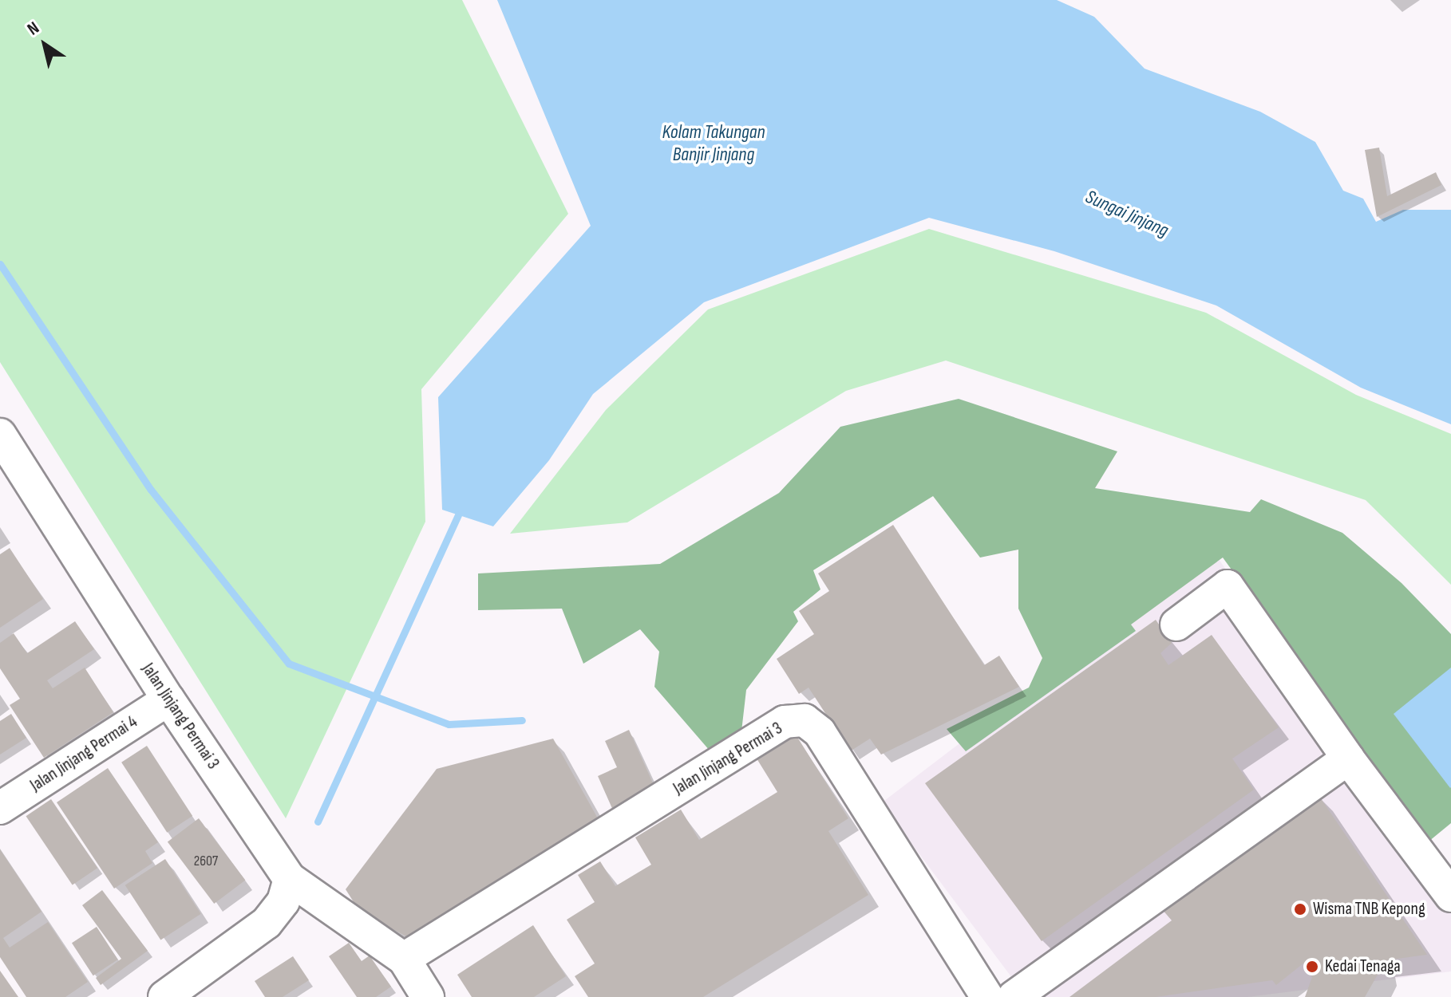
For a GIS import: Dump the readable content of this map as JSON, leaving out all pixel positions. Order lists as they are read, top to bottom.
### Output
{
  "streets": {
    "street": ["Jalan Jinjang Permai 3", "Jalan Jinjang Permai 4"]
  },
  "crossings": [
    ["Jalan Jinjang Permai 3", "Jalan Jinjang Permai 4"]
  ],
  "water": ["Kolam Takungan Banjir Jinjang", "Sungai Jinjang"],
  "places": ["Wisma TNB Kepong", "Kedai Tenaga"],
  "house_numbers": ["2607"],
  "north": "top left"
}
